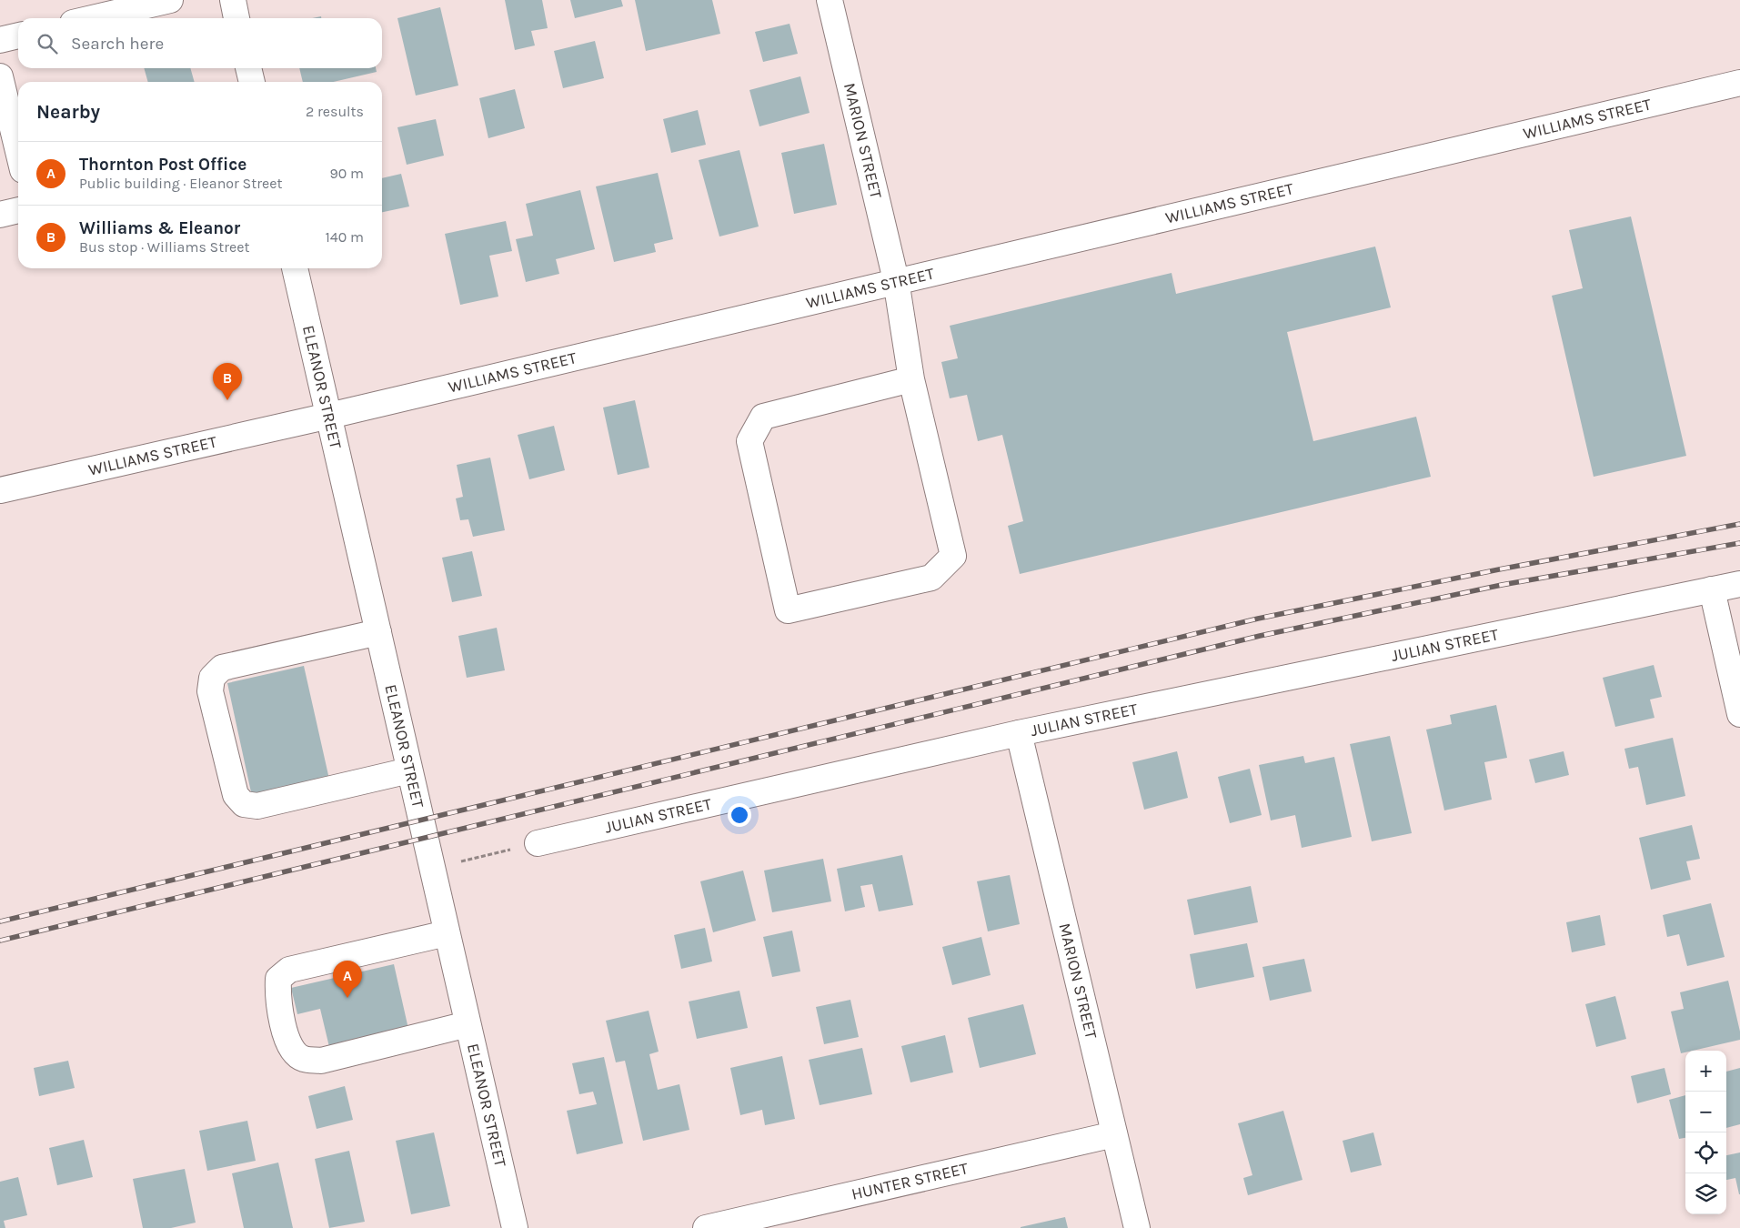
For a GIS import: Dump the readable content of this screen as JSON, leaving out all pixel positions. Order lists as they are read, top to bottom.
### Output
{
  "streets": {
    "street": [
      "WILLIAMS STREET",
      "MARION STREET",
      "ELEANOR STREET",
      "JULIAN STREET",
      "HUNTER STREET"
    ]
  },
  "crossings": [
    ["WILLIAMS STREET", "MARION STREET"],
    ["WILLIAMS STREET", "ELEANOR STREET"],
    ["MARION STREET", "JULIAN STREET"],
    ["MARION STREET", "HUNTER STREET"]
  ],
  "page": {
    "search": "Search here",
    "heading": ["Nearby", "2 results"],
    "list": [
      {
        "mark": "A",
        "name": "Thornton Post Office",
        "note": "Public building · Eleanor Street",
        "value": "90 m"
      },
      {
        "mark": "B",
        "name": "Williams & Eleanor",
        "note": "Bus stop · Williams Street",
        "value": "140 m"
      }
    ],
    "pins": ["B", "A"],
    "map_buttons": ["+", "−"]
  }
}
